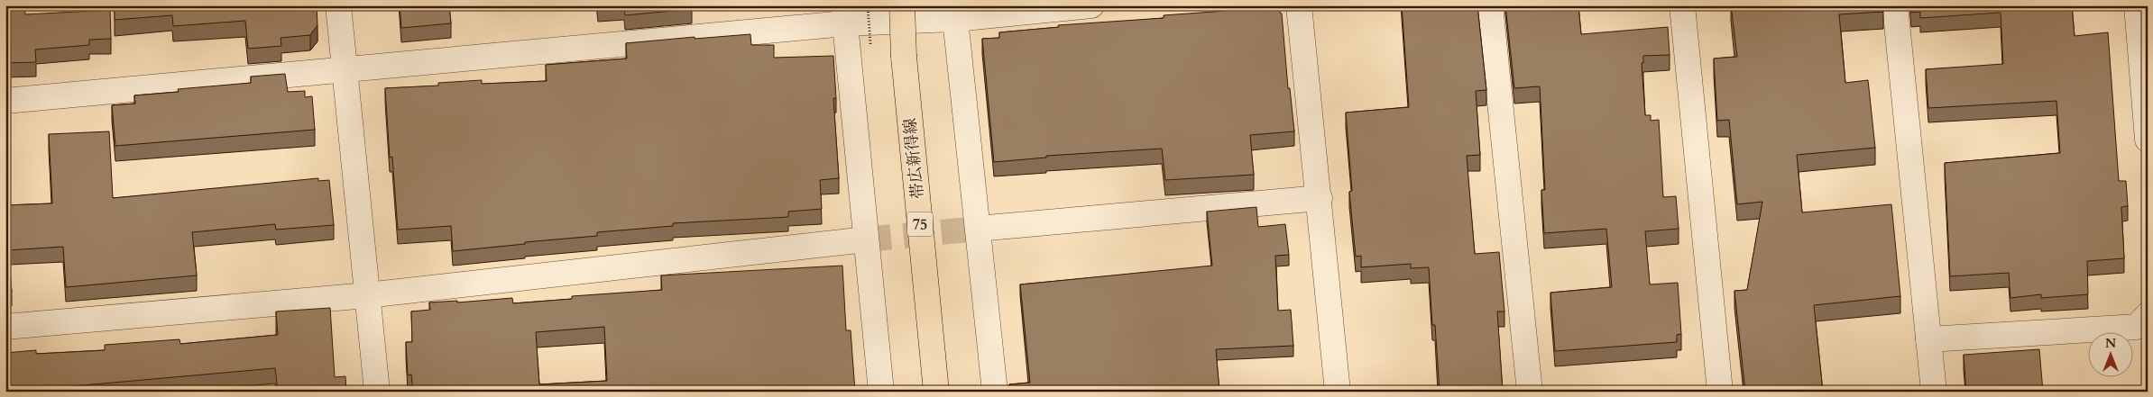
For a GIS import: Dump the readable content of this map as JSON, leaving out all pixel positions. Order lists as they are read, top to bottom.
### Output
{
  "streets": {
    "main road": ["帯広新得線", "75"]
  },
  "north": "top"
}
